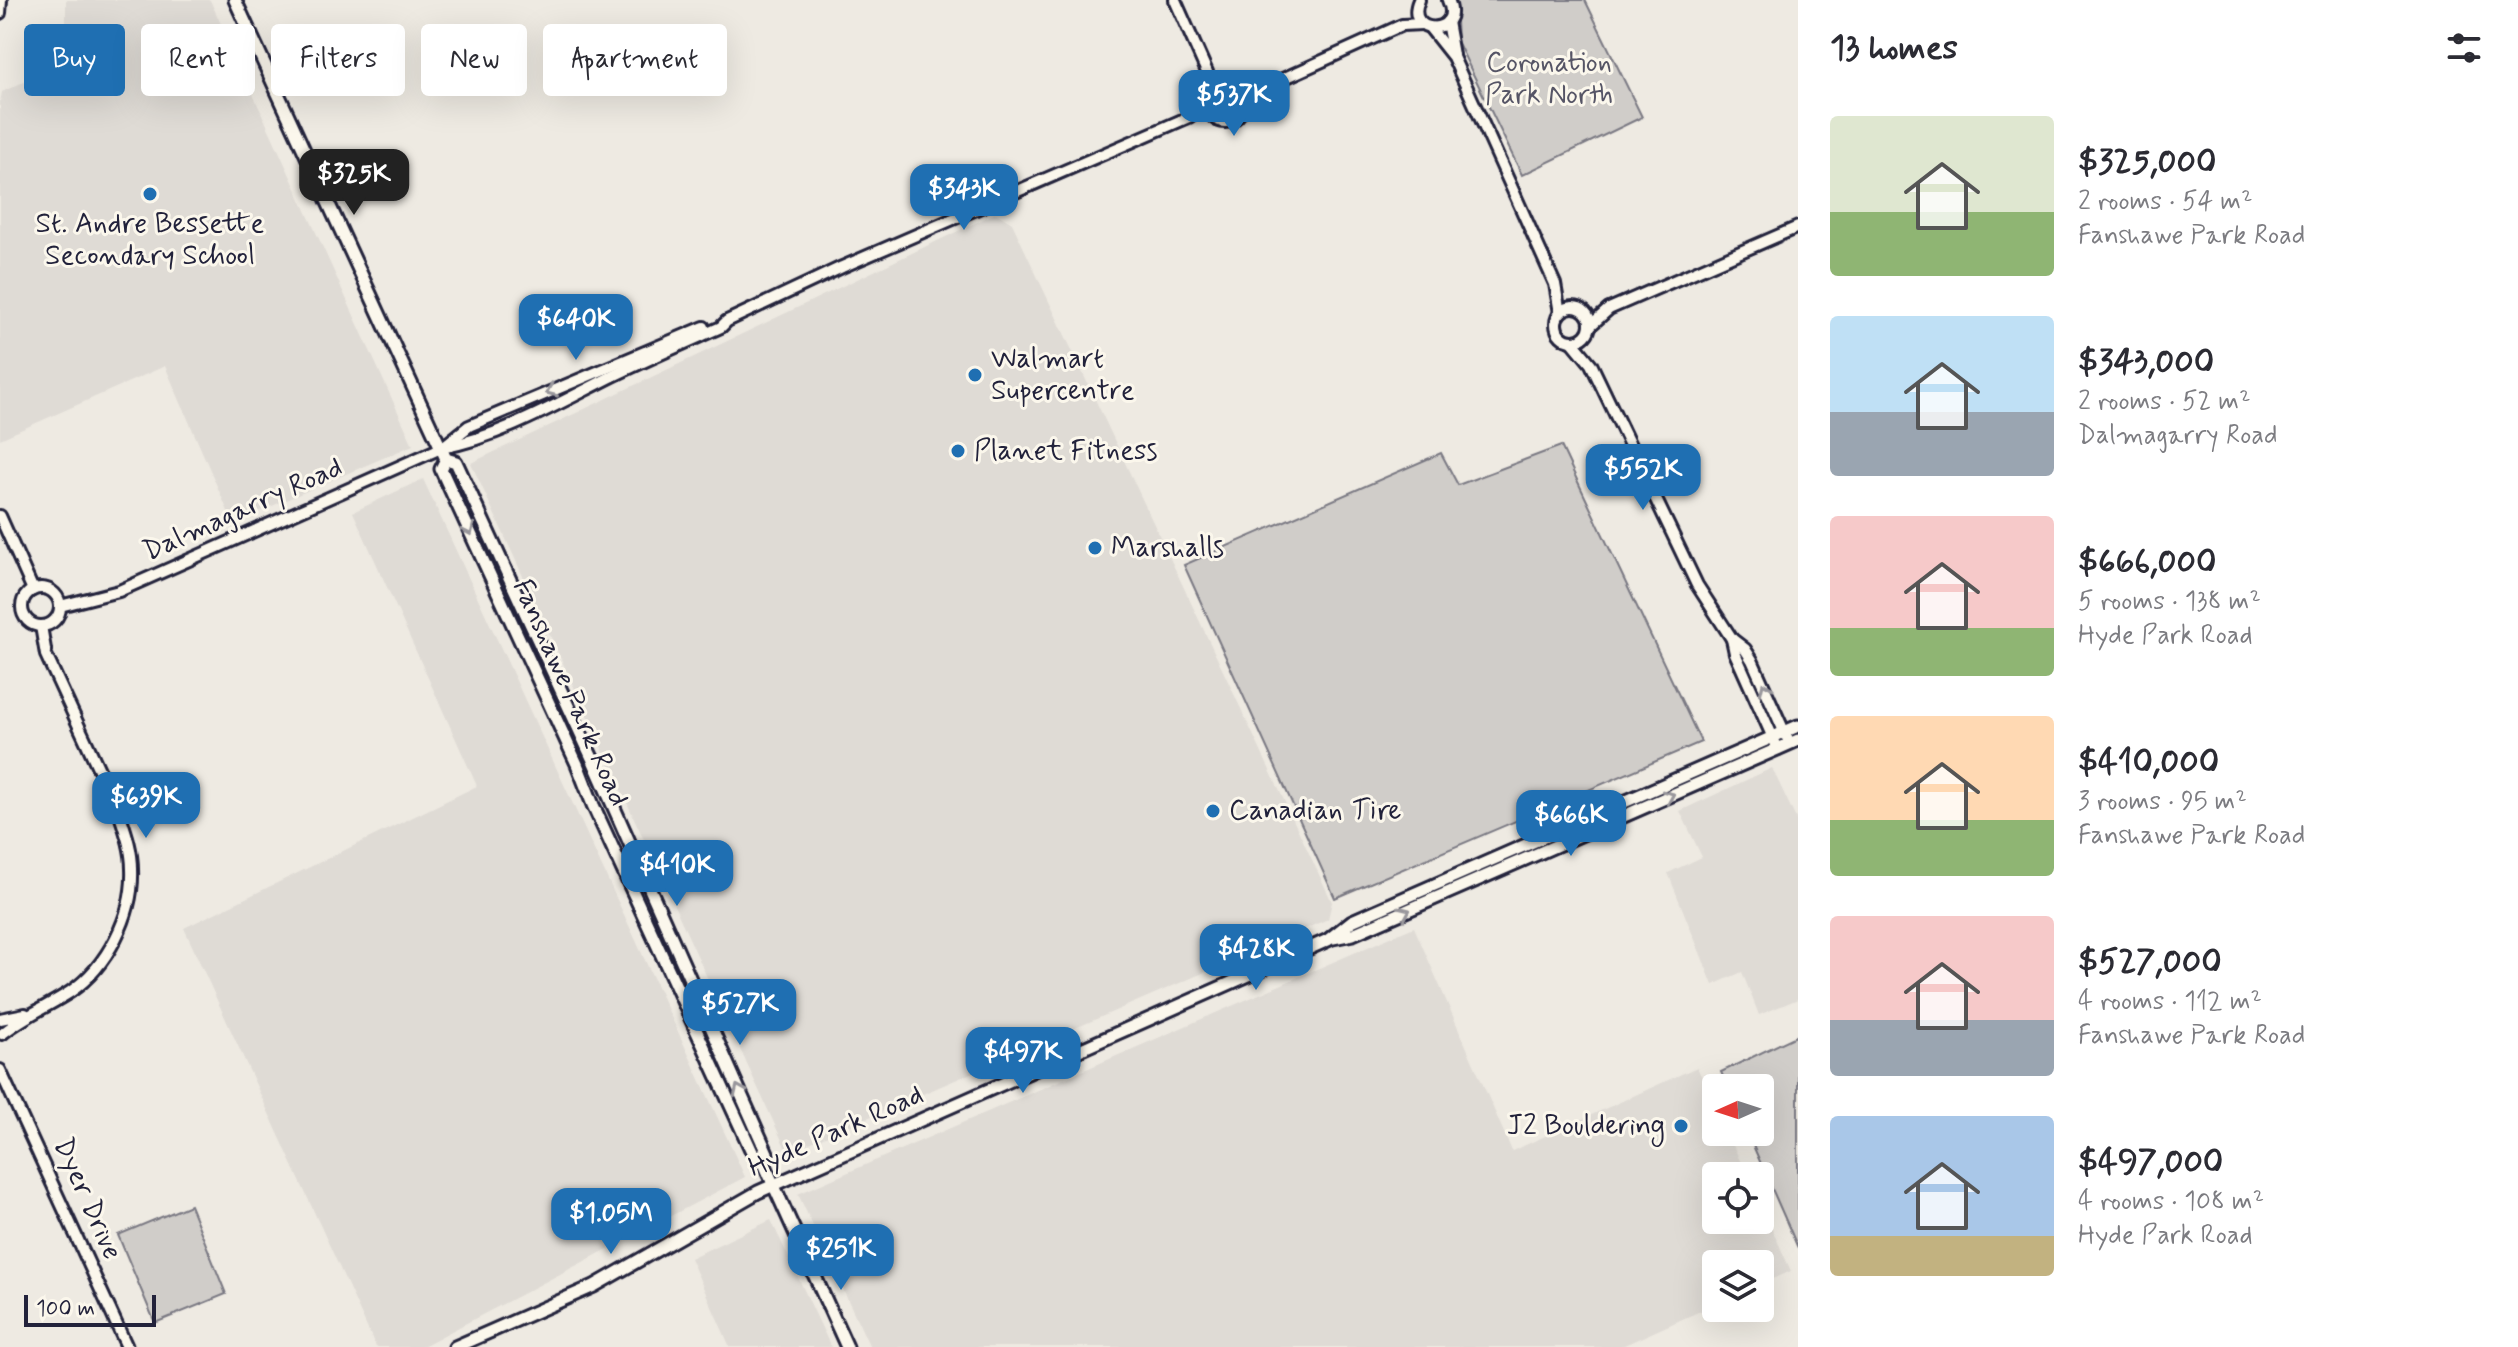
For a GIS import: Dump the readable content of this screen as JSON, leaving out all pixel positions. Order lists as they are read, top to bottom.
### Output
{
  "streets": {
    "main road": ["Fanshawe Park Road", "Hyde Park Road"],
    "street": ["Dalmagarry Road", "Dyer Drive"]
  },
  "crossings": [
    ["Dalmagarry Road", "Fanshawe Park Road"],
    ["Fanshawe Park Road", "Hyde Park Road"]
  ],
  "parks": ["Coronation Park North"],
  "places": [
    "St. Andre Bessette Secondary School",
    "Walmart Supercentre",
    "Planet Fitness",
    "Marshalls",
    "Canadian Tire",
    "J2 Bouldering"
  ],
  "scale_bar": "100 m",
  "north": "left",
  "page": {
    "heading": "13 homes",
    "chip": [
      "Buy",
      "Rent",
      "Filters",
      "New",
      "Apartment"
    ],
    "price": [
      "$537K",
      "$325K",
      "$343K",
      "$640K",
      "$552K",
      "$639K",
      "$666K",
      "$410K",
      "$428K",
      "$527K",
      "$497K",
      "$1.05M",
      "$251K"
    ],
    "list": [
      {
        "name": "$325,000",
        "note": "2 rooms · 54 m² · Fanshawe Park Road"
      },
      {
        "name": "$343,000",
        "note": "2 rooms · 52 m² · Dalmagarry Road"
      },
      {
        "name": "$666,000",
        "note": "5 rooms · 138 m² · Hyde Park Road"
      },
      {
        "name": "$410,000",
        "note": "3 rooms · 95 m² · Fanshawe Park Road"
      },
      {
        "name": "$527,000",
        "note": "4 rooms · 112 m² · Fanshawe Park Road"
      },
      {
        "name": "$497,000",
        "note": "4 rooms · 108 m² · Hyde Park Road"
      }
    ],
    "scale": "100 m"
  }
}
